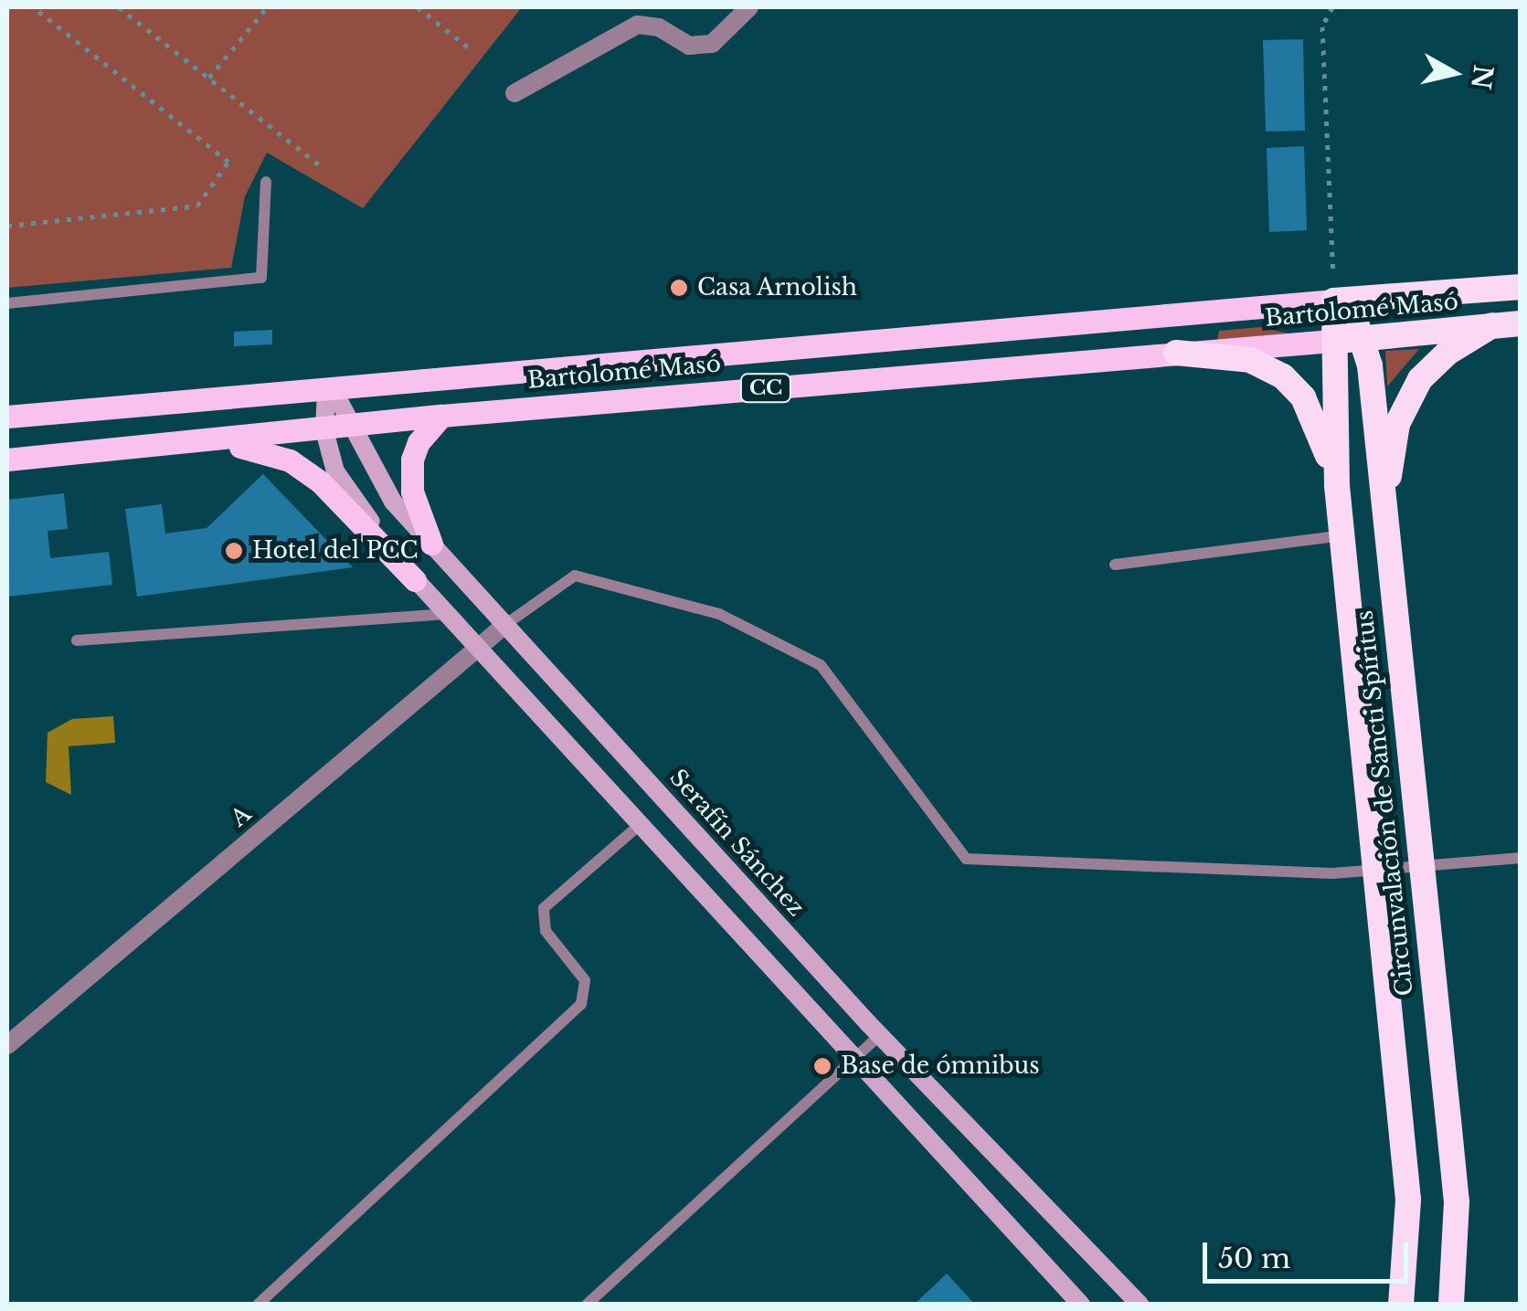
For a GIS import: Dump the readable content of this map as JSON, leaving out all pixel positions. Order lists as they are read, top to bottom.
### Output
{
  "streets": {
    "highway": ["Bartolomé Masó", "CC", "Circunvalación de Sancti Spíritus"],
    "main road": ["Serafín Sánchez"],
    "street": ["A"]
  },
  "crossings": [
    ["Bartolomé Masó", "Circunvalación de Sancti Spíritus"],
    ["Bartolomé Masó", "Serafín Sánchez"],
    ["A", "Serafín Sánchez"]
  ],
  "places": ["Casa Arnolish", "Hotel del PCC", "Base de ómnibus"],
  "scale_bar": "50 m",
  "north": "right"
}
